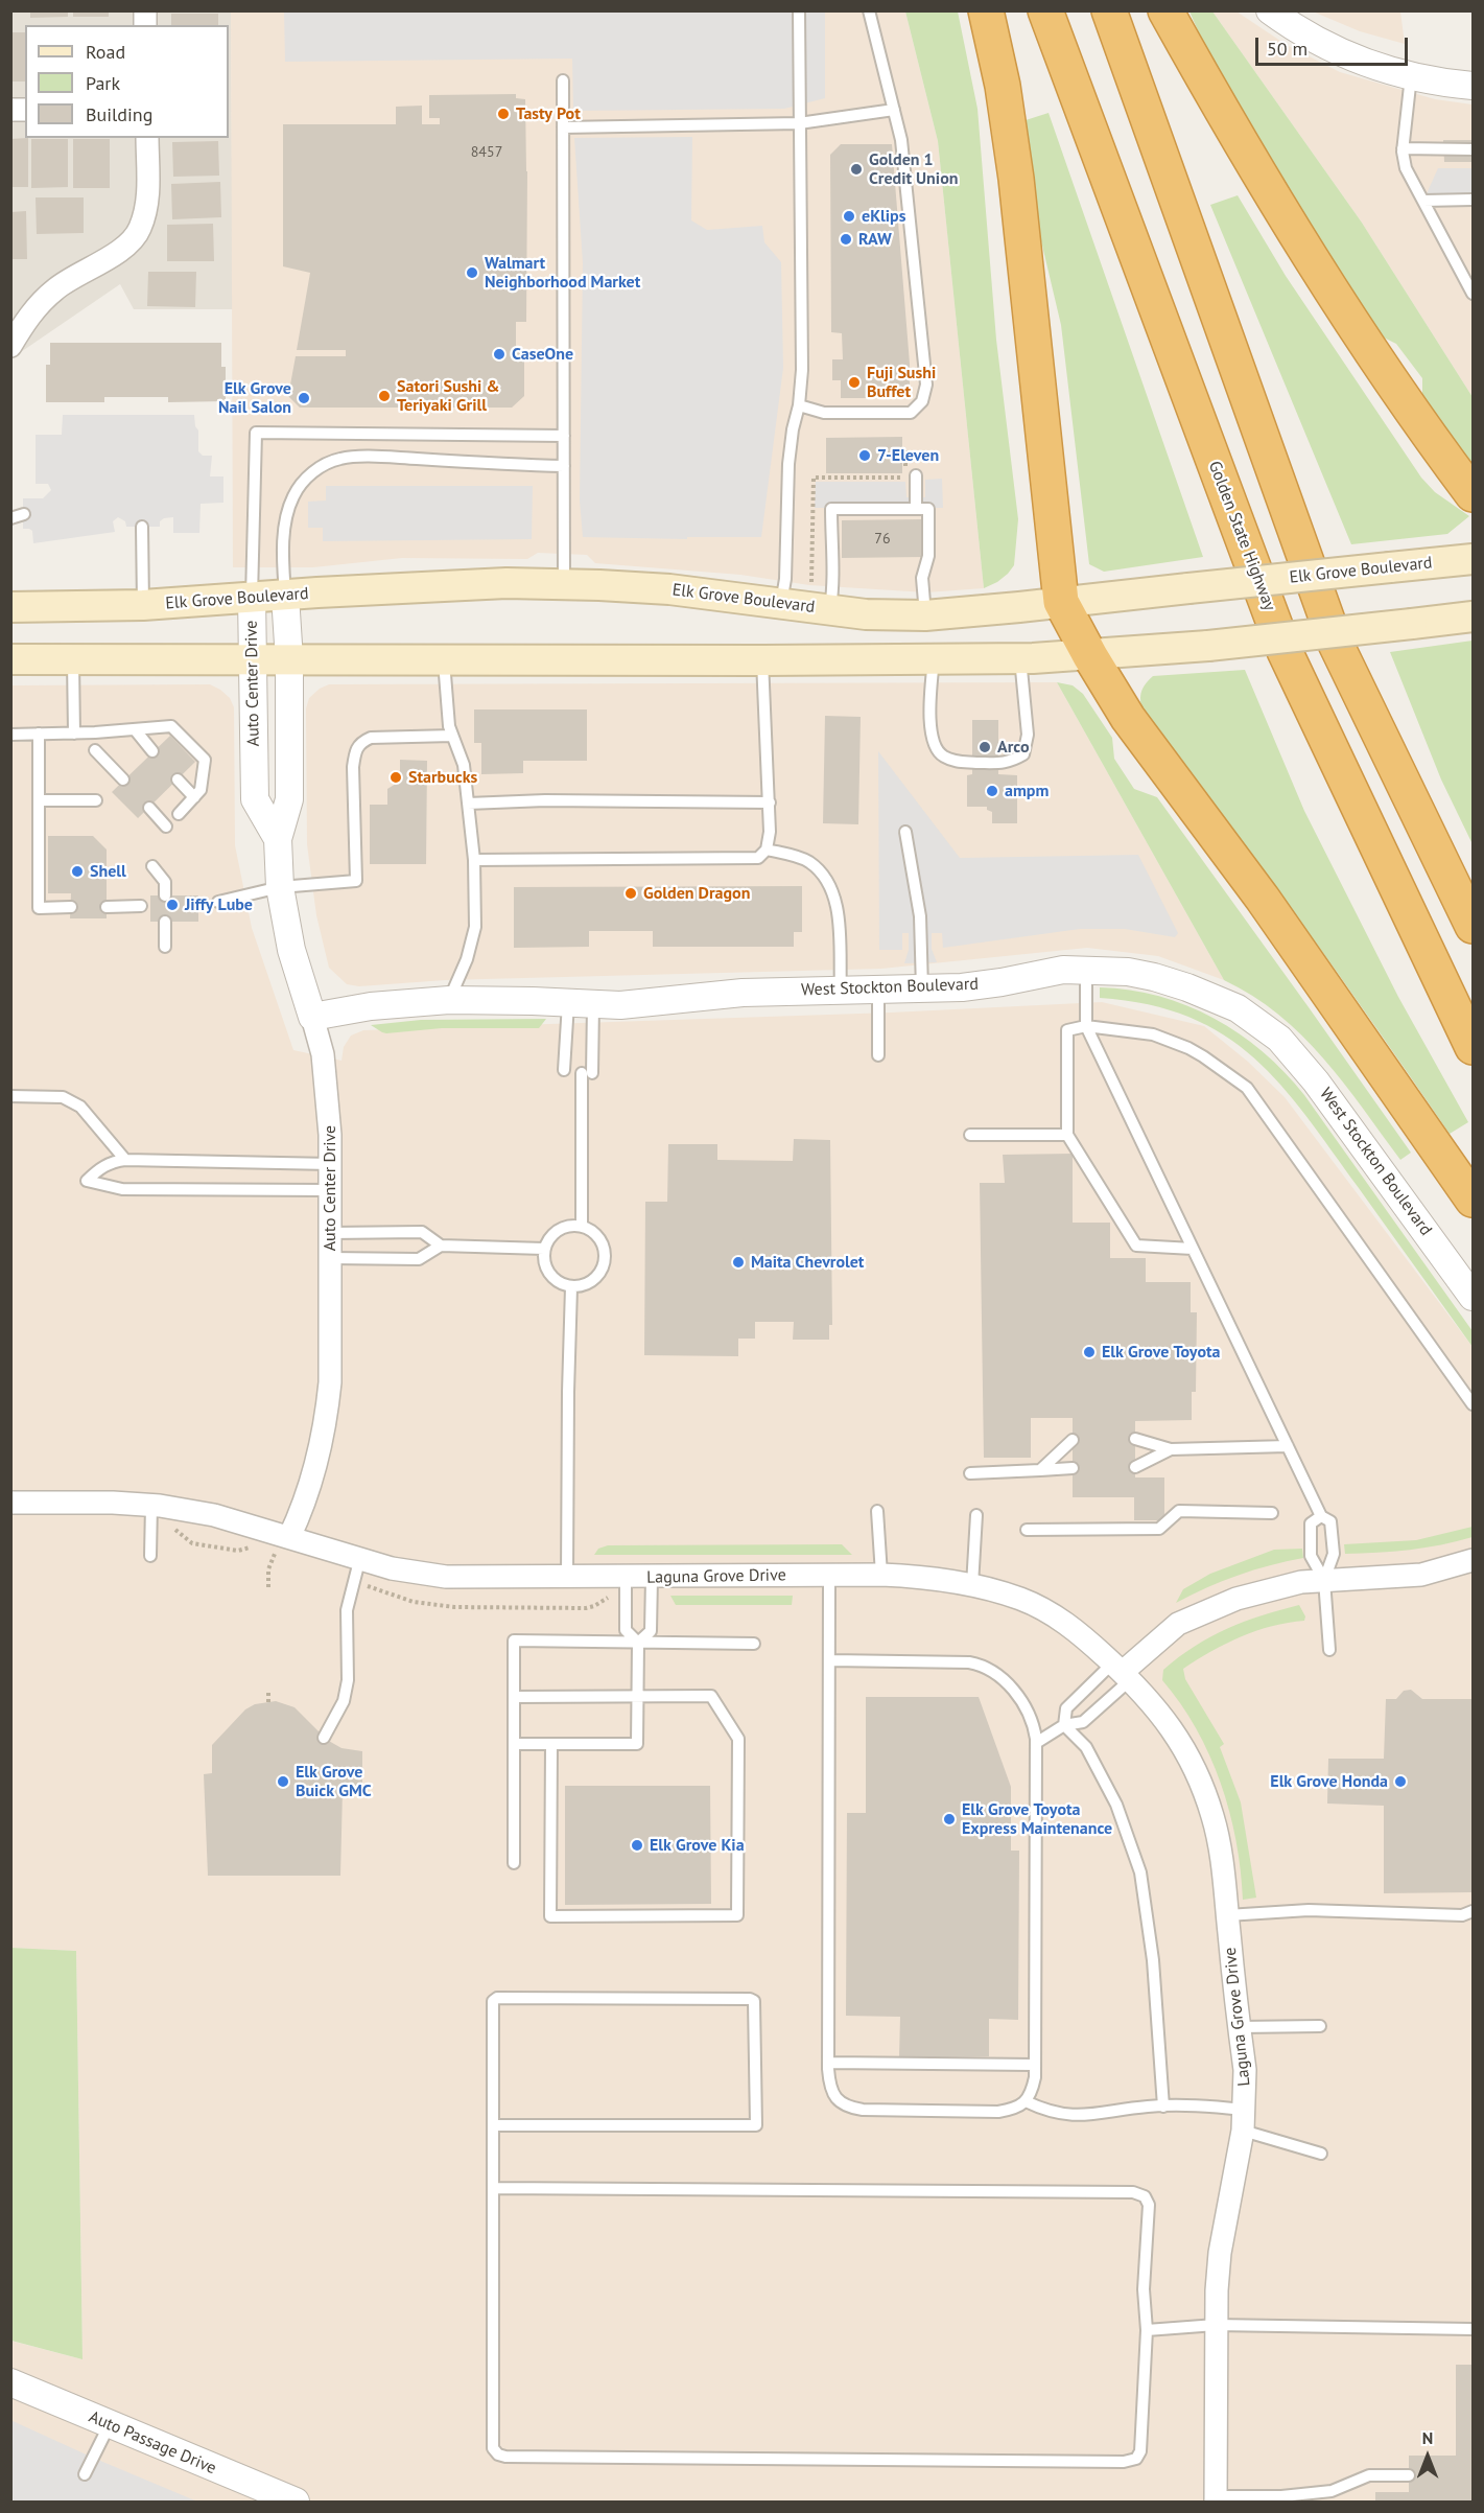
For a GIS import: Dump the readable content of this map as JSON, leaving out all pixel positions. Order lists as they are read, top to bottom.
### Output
{
  "streets": {
    "highway": ["Golden State Highway"],
    "main road": ["Elk Grove Boulevard"],
    "street": [
      "Auto Center Drive",
      "West Stockton Boulevard",
      "Laguna Grove Drive",
      "Auto Passage Drive"
    ]
  },
  "crossings": [
    ["Elk Grove Boulevard", "Auto Center Drive"],
    ["Auto Center Drive", "West Stockton Boulevard"],
    ["Auto Center Drive", "Laguna Grove Drive"]
  ],
  "places": [
    "Tasty Pot",
    "Golden 1 Credit Union",
    "eKlips",
    "RAW",
    "Walmart Neighborhood Market",
    "CaseOne",
    "Fuji Sushi Buffet",
    "Satori Sushi & Teriyaki Grill",
    "Elk Grove Nail Salon",
    "7-Eleven",
    "Arco",
    "Starbucks",
    "ampm",
    "Shell",
    "Golden Dragon",
    "Jiffy Lube",
    "Maita Chevrolet",
    "Elk Grove Toyota",
    "Elk Grove Buick GMC",
    "Elk Grove Honda",
    "Elk Grove Toyota Express Maintenance",
    "Elk Grove Kia"
  ],
  "house_numbers": ["8457", "76"],
  "legend": ["Road", "Park", "Building"],
  "scale_bar": "50 m",
  "north": "top"
}
